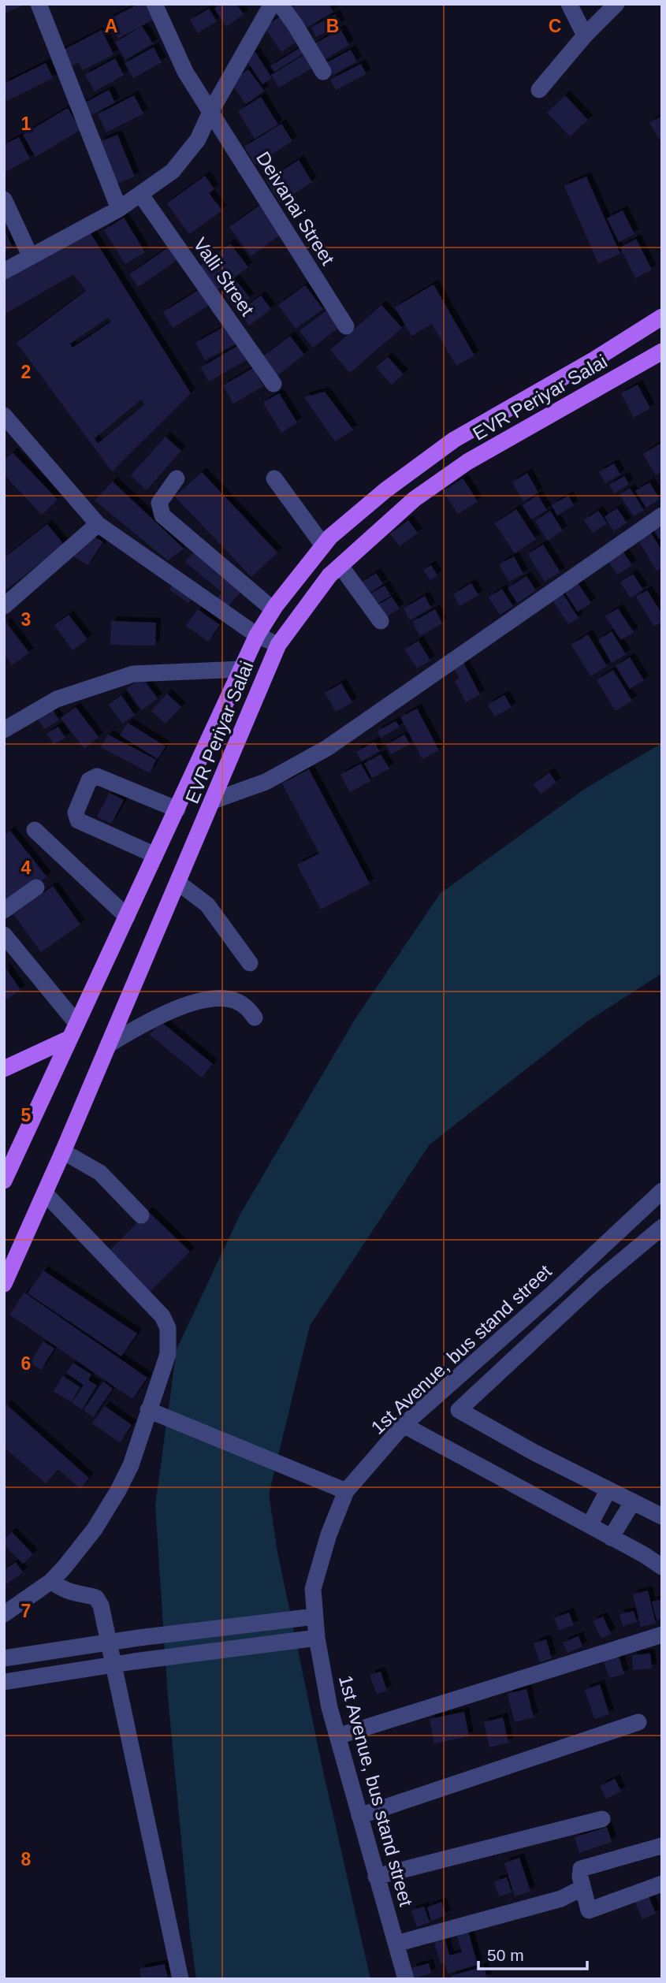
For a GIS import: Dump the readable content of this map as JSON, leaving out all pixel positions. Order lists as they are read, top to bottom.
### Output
{
  "streets": {
    "main road": ["EVR Periyar Salai"],
    "street": ["Deivanai Street", "Valli Street", "1st Avenue, bus stand street"]
  },
  "scale_bar": "50 m",
  "grid": {
    "columns": ["A", "B", "C"],
    "rows": [
      "1",
      "2",
      "3",
      "4",
      "5",
      "6",
      "7",
      "8"
    ]
  }
}
